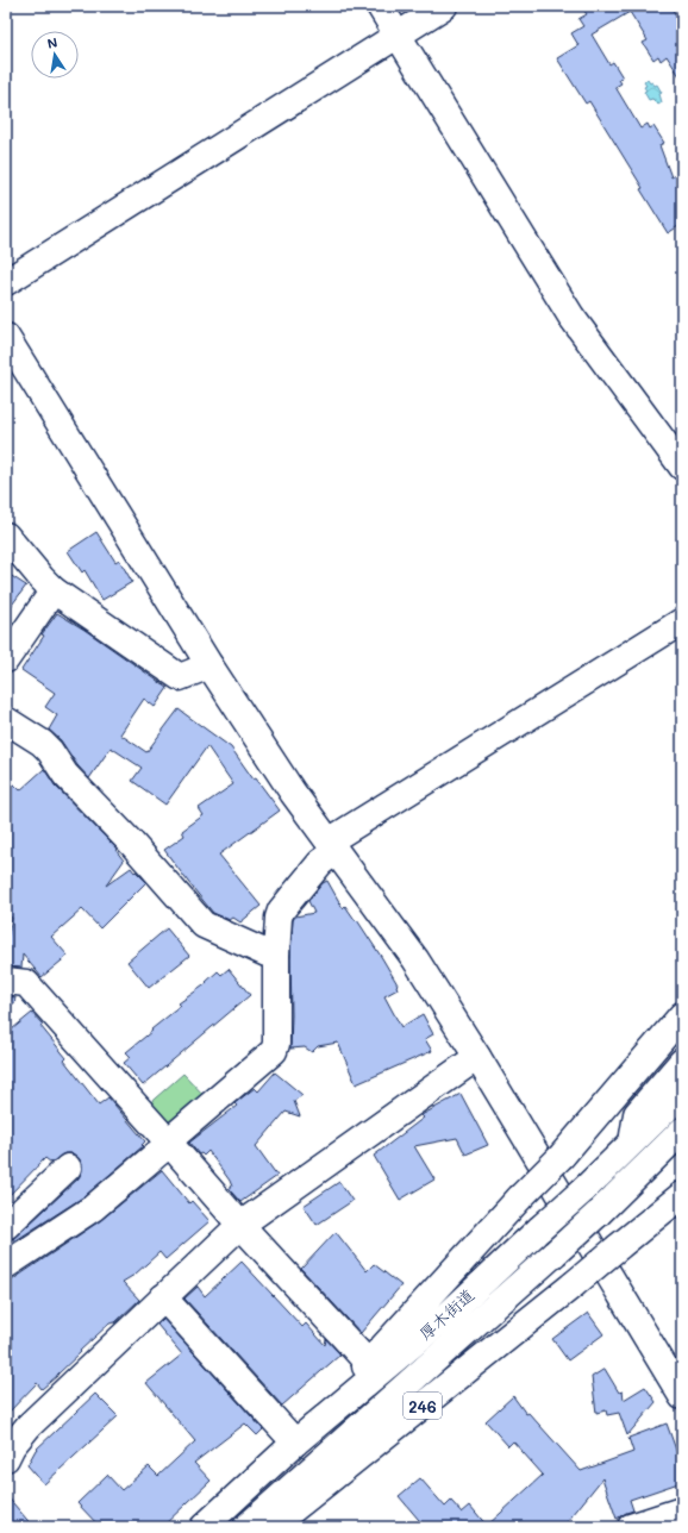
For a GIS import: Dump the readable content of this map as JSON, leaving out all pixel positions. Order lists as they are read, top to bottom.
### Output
{
  "streets": {
    "main road": ["厚木街道", "246"]
  },
  "north": "top"
}
